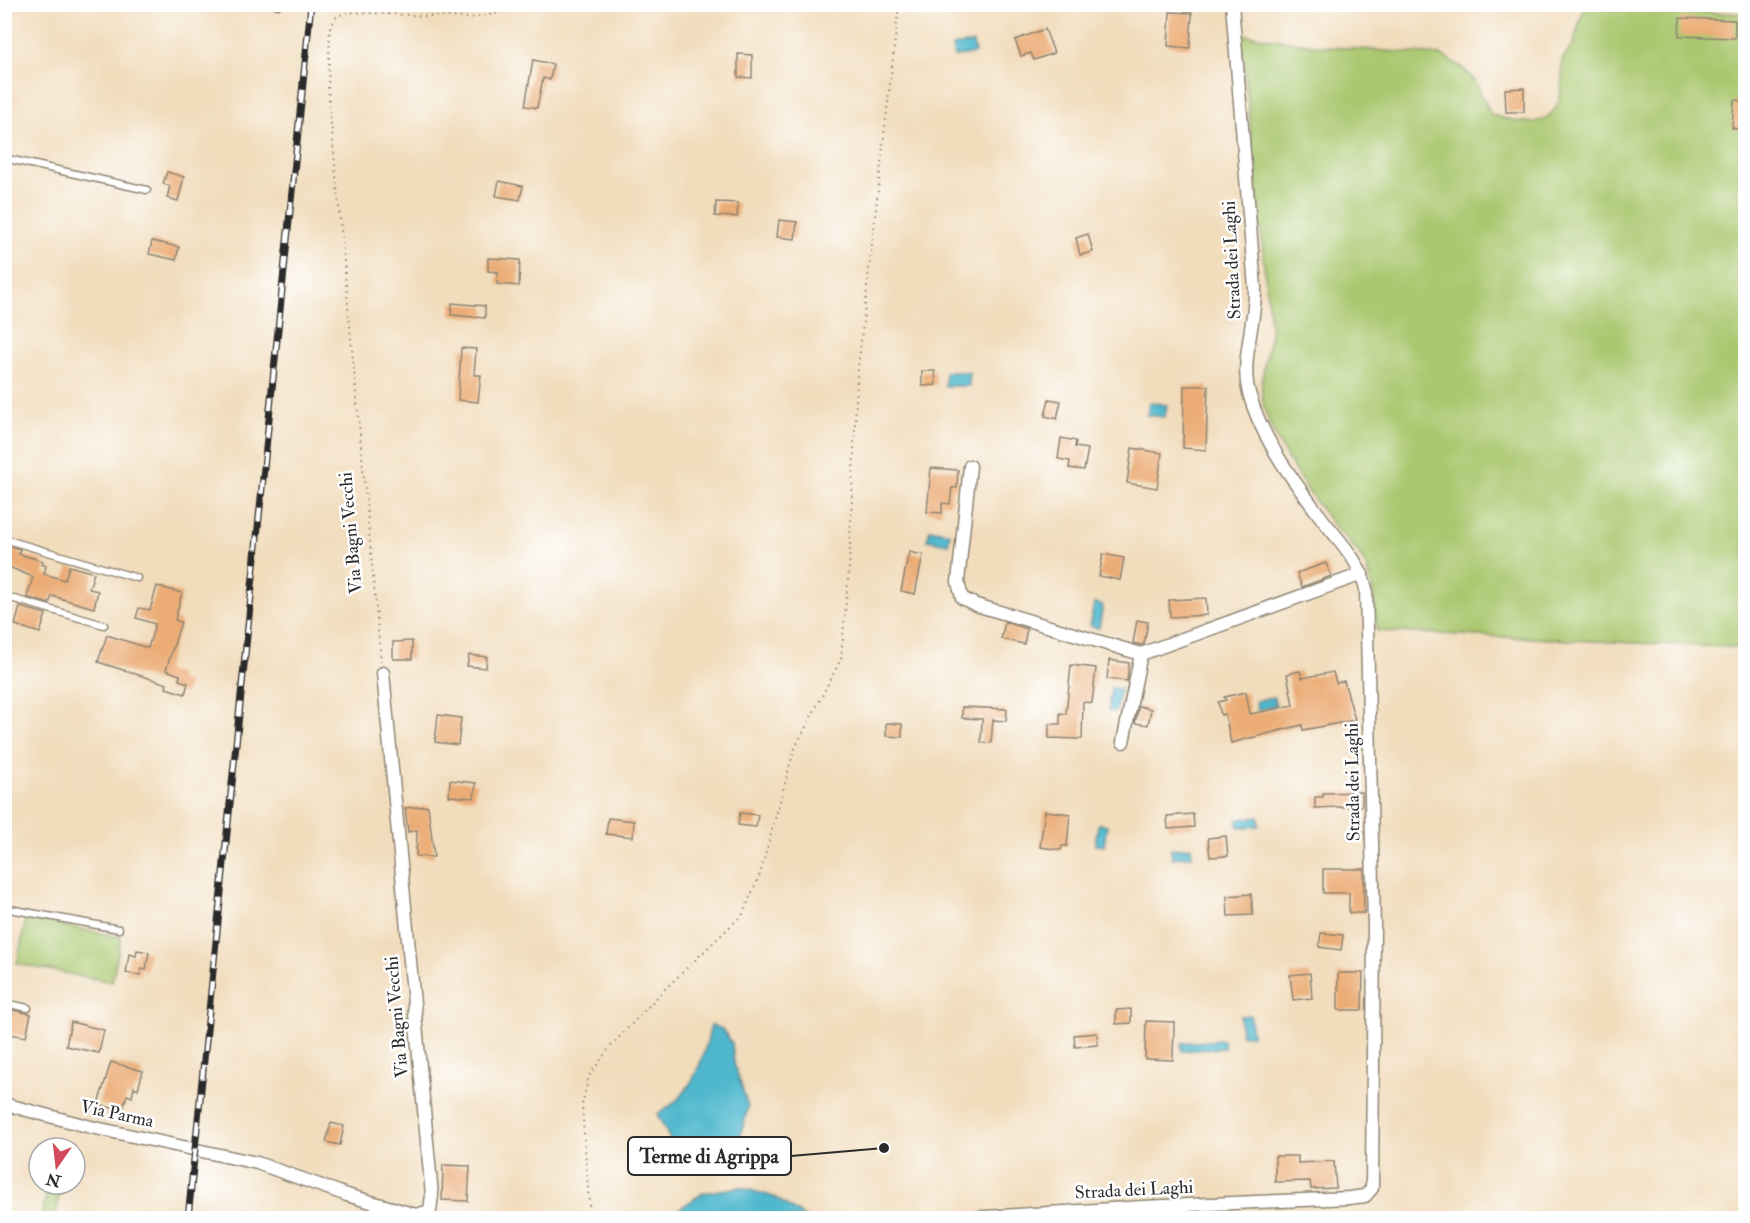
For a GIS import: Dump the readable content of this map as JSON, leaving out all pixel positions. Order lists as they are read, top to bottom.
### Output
{
  "streets": {
    "street": ["Strada dei Laghi", "Via Bagni Vecchi", "Via Parma"]
  },
  "crossings": [
    ["Via Bagni Vecchi", "Via Parma"]
  ],
  "places": ["Terme di Agrippa"],
  "north": "bottom"
}
